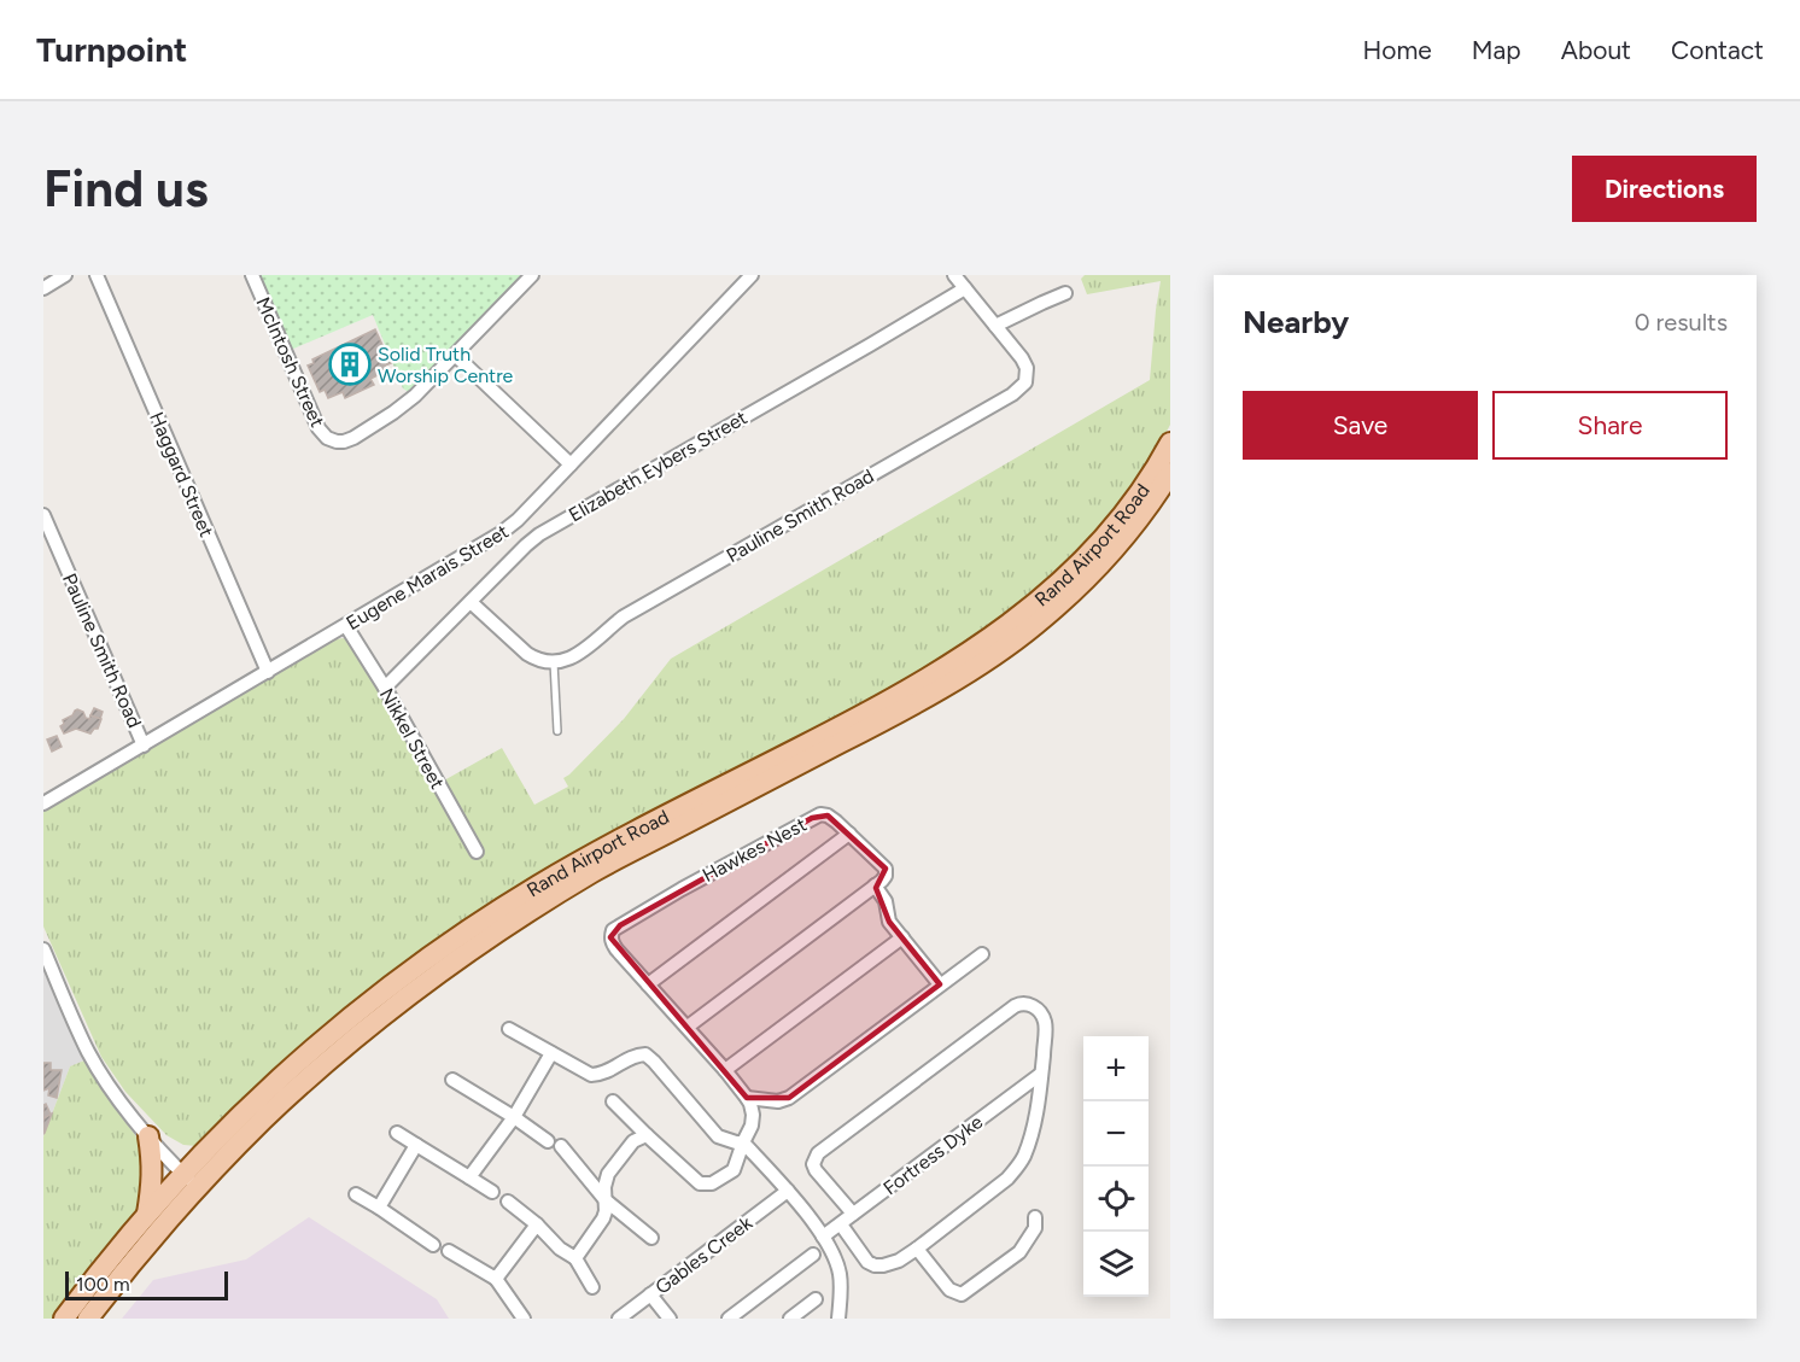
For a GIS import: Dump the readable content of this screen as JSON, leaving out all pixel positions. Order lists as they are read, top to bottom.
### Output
{
  "streets": {
    "main road": ["Rand Airport Road"],
    "street": [
      "McIntosh Street",
      "Elizabeth Eybers Street",
      "Haggard Street",
      "Pauline Smith Road",
      "Eugene Marais Street",
      "Nikkel Street",
      "Hawkes Nest",
      "Fortress Dyke",
      "Gables Creek"
    ]
  },
  "crossings": [
    ["Elizabeth Eybers Street", "Pauline Smith Road"],
    ["Elizabeth Eybers Street", "Nikkel Street"],
    ["Haggard Street", "Eugene Marais Street"],
    ["Pauline Smith Road", "Eugene Marais Street"],
    ["Eugene Marais Street", "Nikkel Street"]
  ],
  "places": {
    "building": ["Solid Truth Worship Centre"]
  },
  "scale_bar": "100 m",
  "page": {
    "header": "Turnpoint",
    "nav": [
      "Home",
      "Map",
      "About",
      "Contact"
    ],
    "buttons": [
      "Directions",
      ["Save", "Share"]
    ],
    "title": "Find us",
    "heading": ["Nearby", "0 results"],
    "map_buttons": ["+", "−"],
    "scale": "100 m"
  }
}
